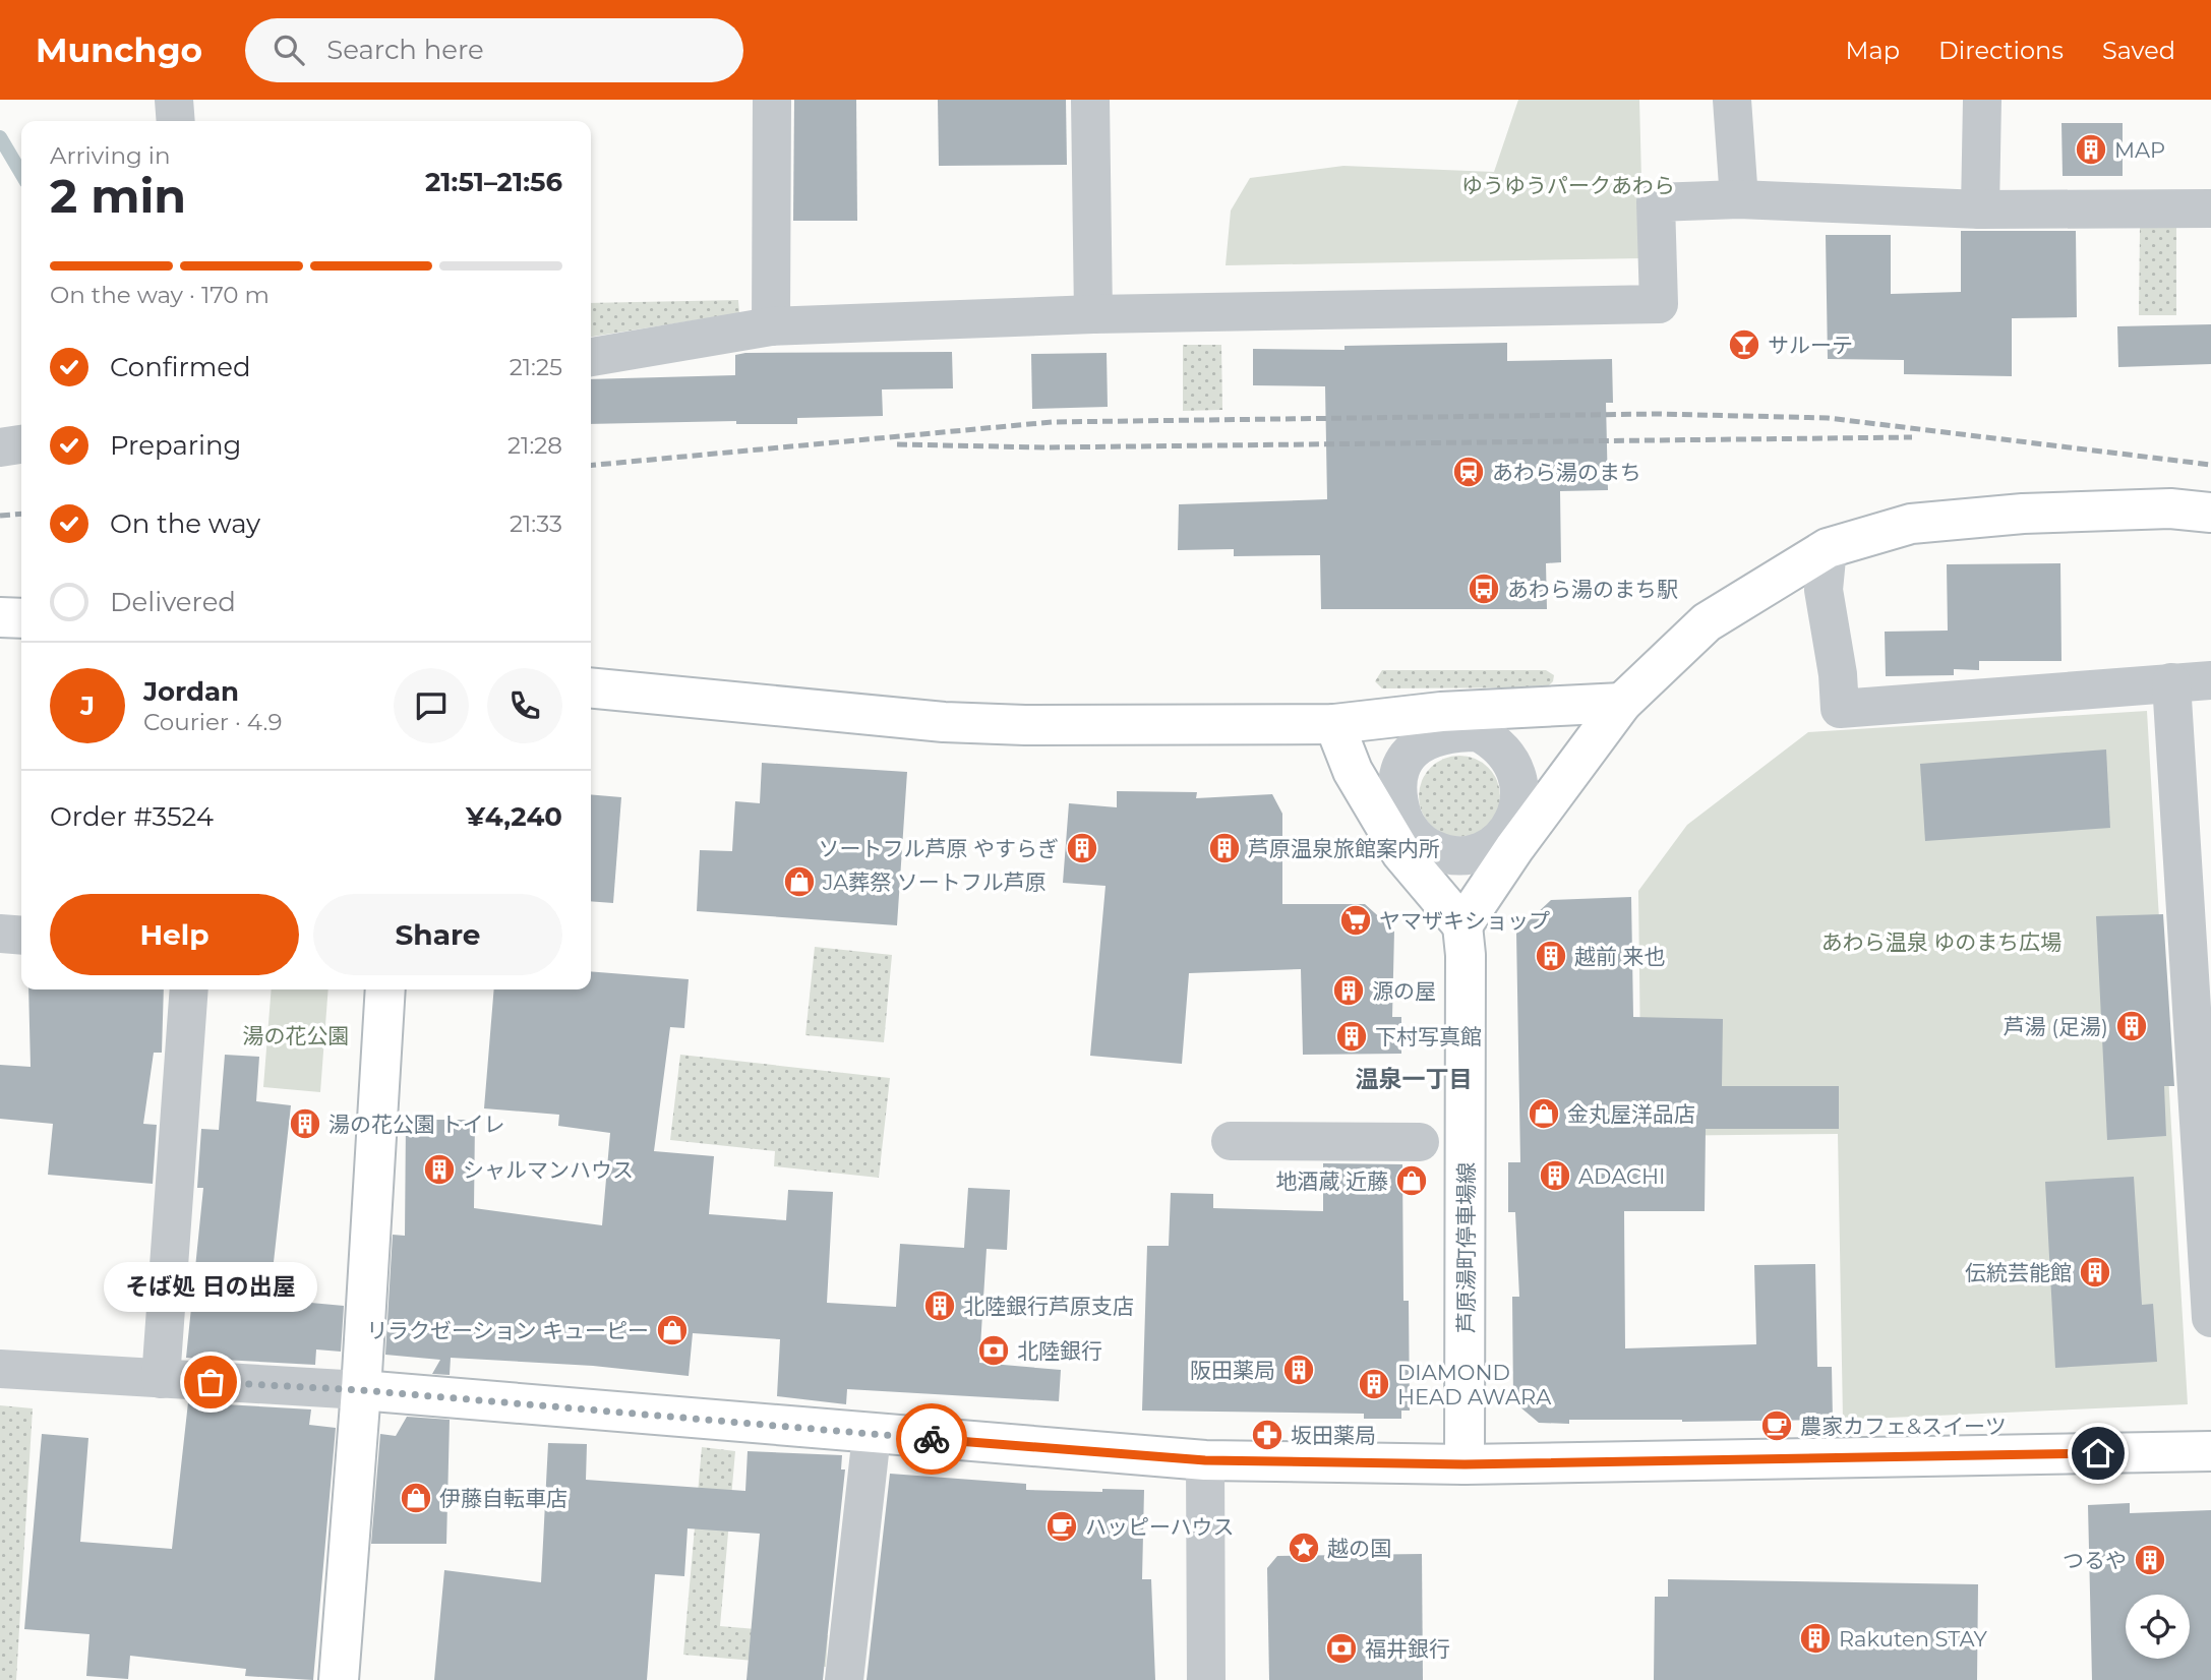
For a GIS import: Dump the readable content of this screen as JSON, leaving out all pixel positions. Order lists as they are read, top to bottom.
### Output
{
  "streets": {
    "street": ["芦原湯町停車場線"]
  },
  "districts": ["温泉一丁目"],
  "parks": ["ゆうゆうパークあわら", "あわら温泉 ゆのまち広場", "湯の花公園"],
  "places": {
    "building": [
      "MAP",
      "ソートフル芦原 やすらぎ",
      "芦原温泉旅館案内所",
      "越前 来也",
      "源の屋",
      "芦湯 (足湯)",
      "下村写真館",
      "湯の花公園 トイレ",
      "シャルマンハウス",
      "ADACHI",
      "伝統芸能館",
      "北陸銀行芦原支店",
      "阪田薬局",
      "DIAMOND HEAD AWARA",
      "つるや",
      "Rakuten STAY"
    ],
    "bar": ["サルーテ"],
    "station": ["あわら湯のまち"],
    "bus stop": ["あわら湯のまち駅"],
    "shop": [
      "JA葬祭 ソートフル芦原",
      "金丸屋洋品店",
      "地酒蔵 近藤",
      "リラクゼーション キューピー",
      "伊藤自転車店"
    ],
    "supermarket": ["ヤマザキショップ"],
    "bank": ["北陸銀行", "福井銀行"],
    "other": ["そば処 日の出屋"],
    "cafe": ["農家カフェ&スイーツ", "ハッピーハウス"],
    "pharmacy": ["坂田薬局"],
    "place": ["越の国"]
  },
  "page": {
    "header": "Munchgo",
    "search": "Search here",
    "nav": ["Map", "Directions", "Saved"],
    "heading": ["2 min", "Arriving in", "21:51–21:56"],
    "panel": [
      "Jordan",
      "Courier · 4.9",
      "Order #3524",
      "¥4,240"
    ],
    "bar": "On the way · 170 m",
    "list": [
      ["Confirmed", "21:25"],
      ["Preparing", "21:28"],
      ["On the way", "21:33"],
      "Delivered"
    ],
    "round": "J",
    "buttons": ["Help", "Share"],
    "bubble": "そば処 日の出屋"
  }
}
